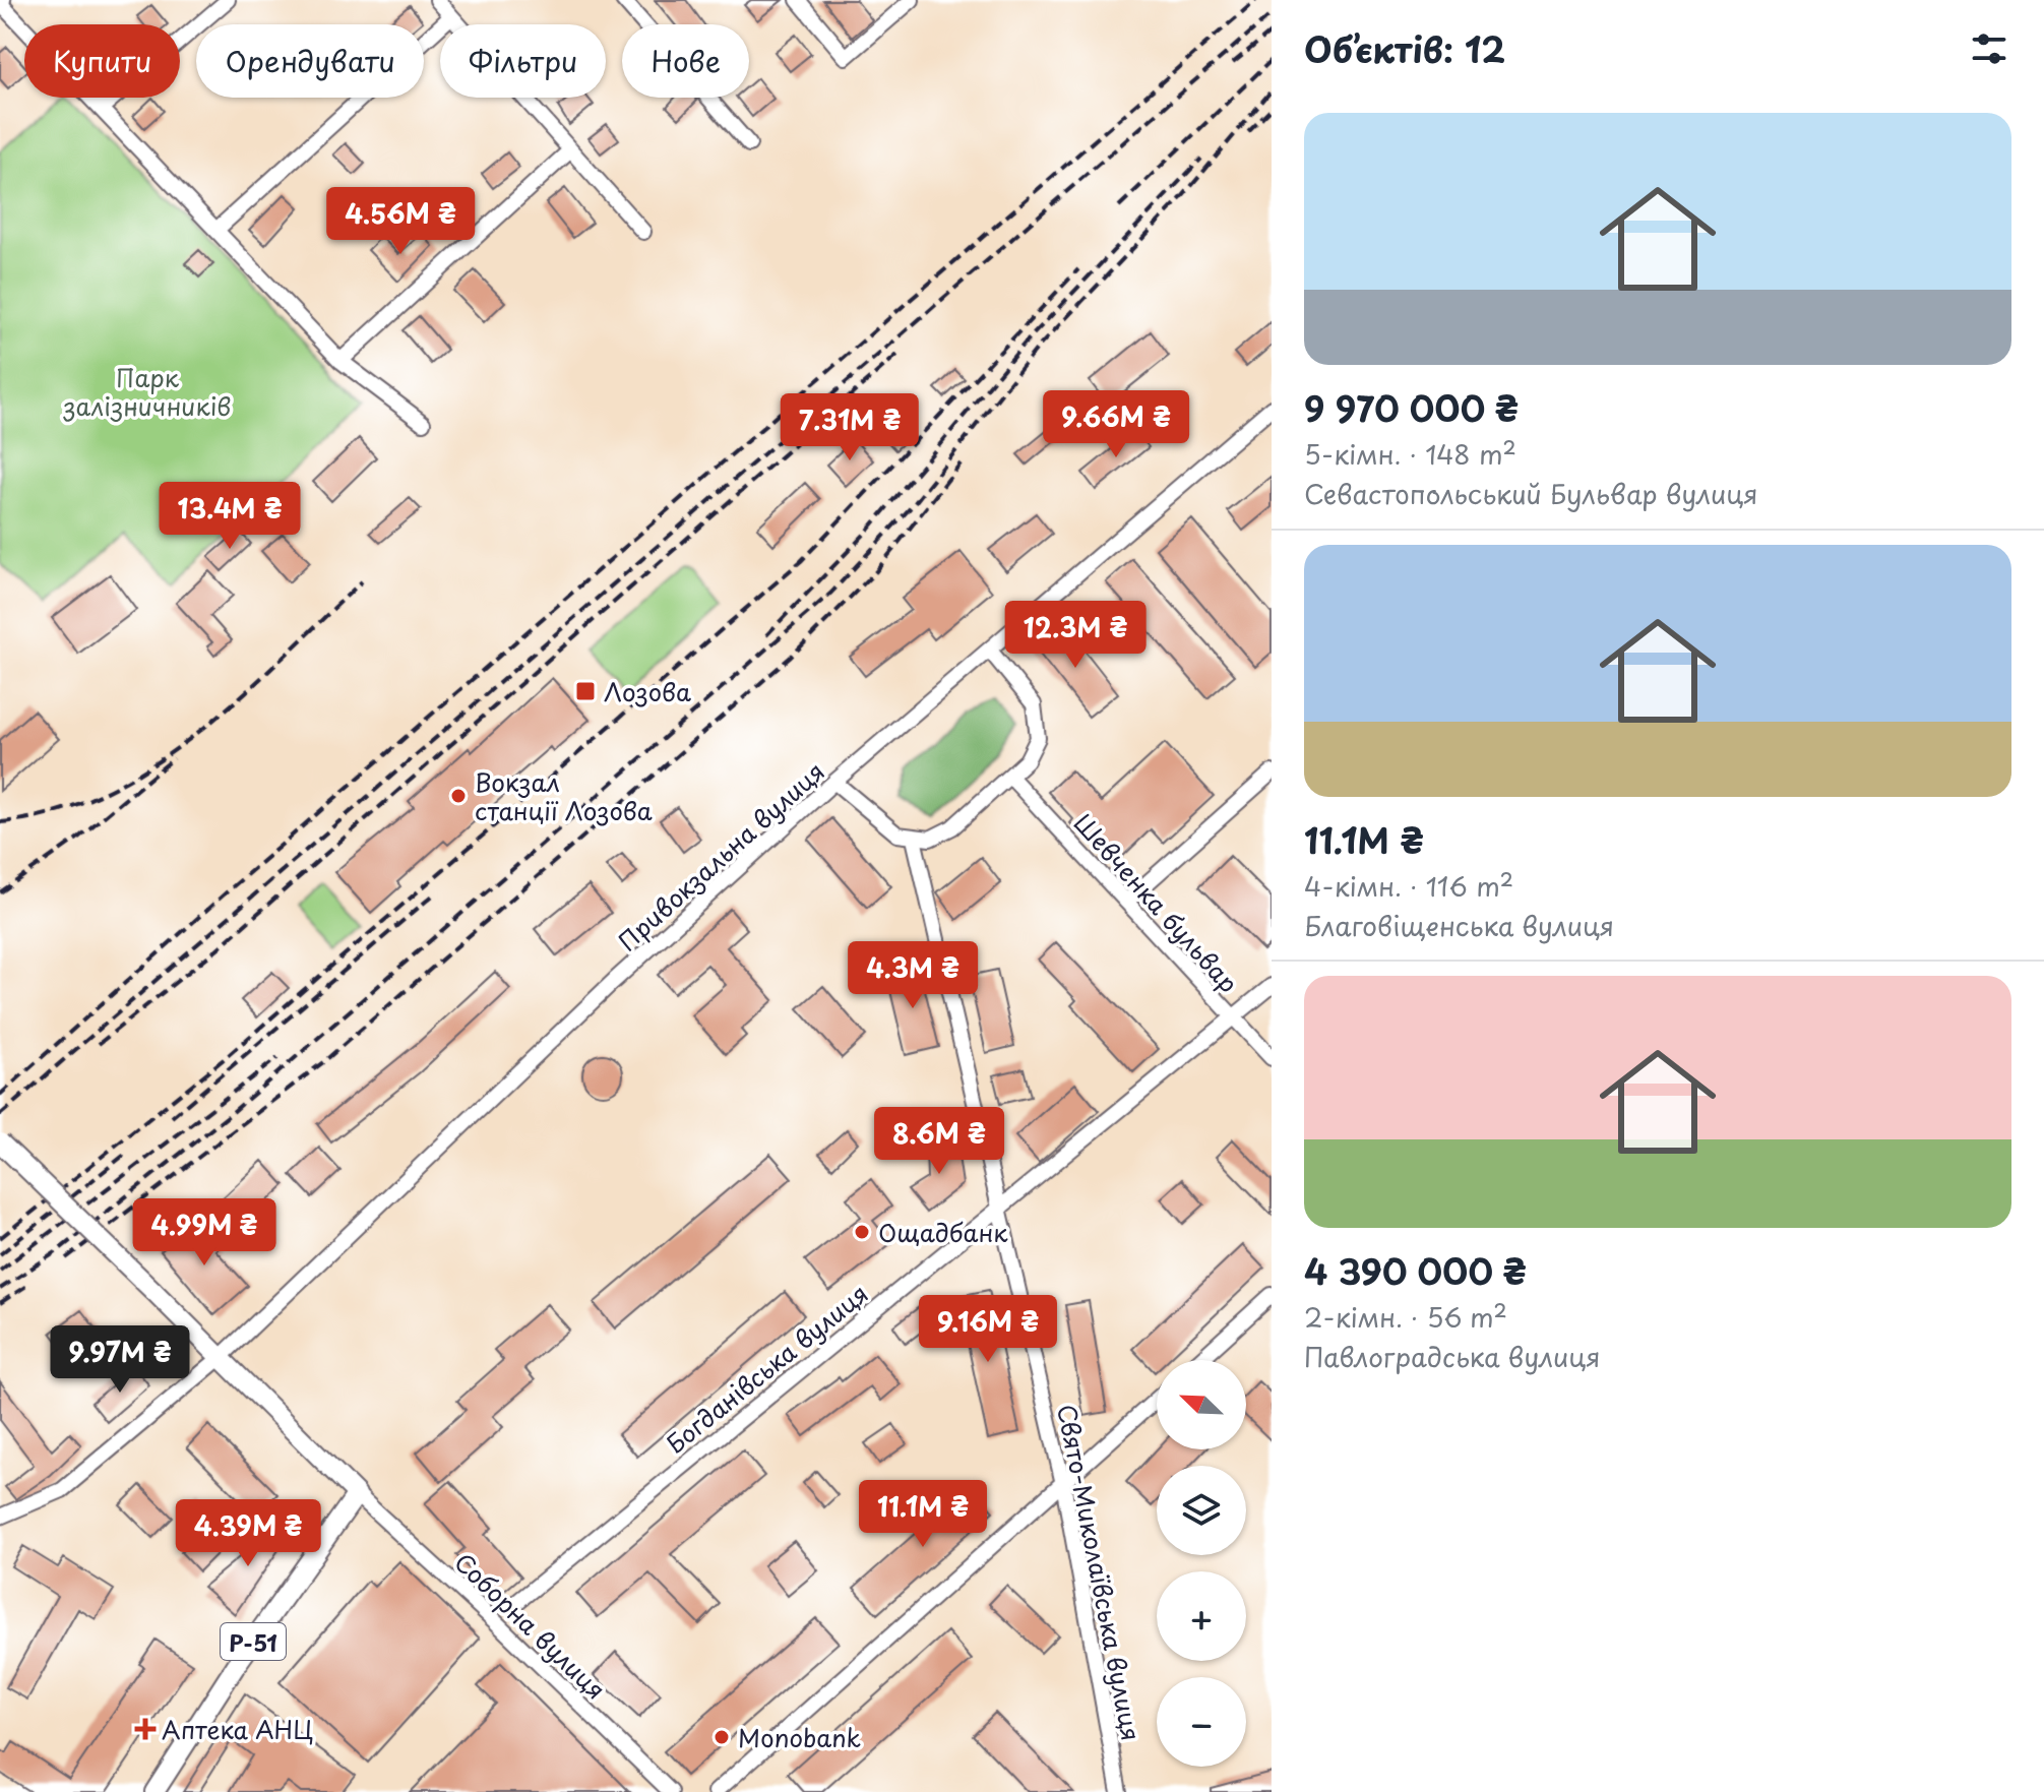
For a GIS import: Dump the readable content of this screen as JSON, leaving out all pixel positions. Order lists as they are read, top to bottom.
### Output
{
  "streets": {
    "main road": ["Р-51"],
    "street": [
      "Привокзальна вулиця",
      "Шевченка бульвар",
      "Богданівська вулиця",
      "Свято-Миколаївська вулиця",
      "Соборна вулиця"
    ]
  },
  "crossings": [
    ["Шевченка бульвар", "Богданівська вулиця"],
    ["Богданівська вулиця", "Свято-Миколаївська вулиця"],
    ["Соборна вулиця", "Р-51"]
  ],
  "parks": ["Парк залізничників"],
  "places": {
    "transit": ["Лозова"],
    "other": ["Вокзал станції Лозова", "Ощадбанк", "Monobank"],
    "health": ["Аптека АНЦ"]
  },
  "north": "top left",
  "page": {
    "heading": "Об’єктів: 12",
    "chip": [
      "Купити",
      "Орендувати",
      "Фільтри",
      "Нове"
    ],
    "list": [
      {
        "name": "9 970 000 ₴",
        "note": "5-кімн. · 148 m² · Севастопольський Бульвар вулиця"
      },
      {
        "name": "11.1M ₴",
        "note": "4-кімн. · 116 m² · Благовіщенська вулиця"
      },
      {
        "name": "4 390 000 ₴",
        "note": "2-кімн. · 56 m² · Павлоградська вулиця"
      }
    ],
    "price": [
      "4.56M ₴",
      "9.66M ₴",
      "7.31M ₴",
      "13.4M ₴",
      "12.3M ₴",
      "4.3M ₴",
      "8.6M ₴",
      "4.99M ₴",
      "9.16M ₴",
      "9.97M ₴",
      "11.1M ₴",
      "4.39M ₴"
    ],
    "map_buttons": ["+", "−"]
  }
}
